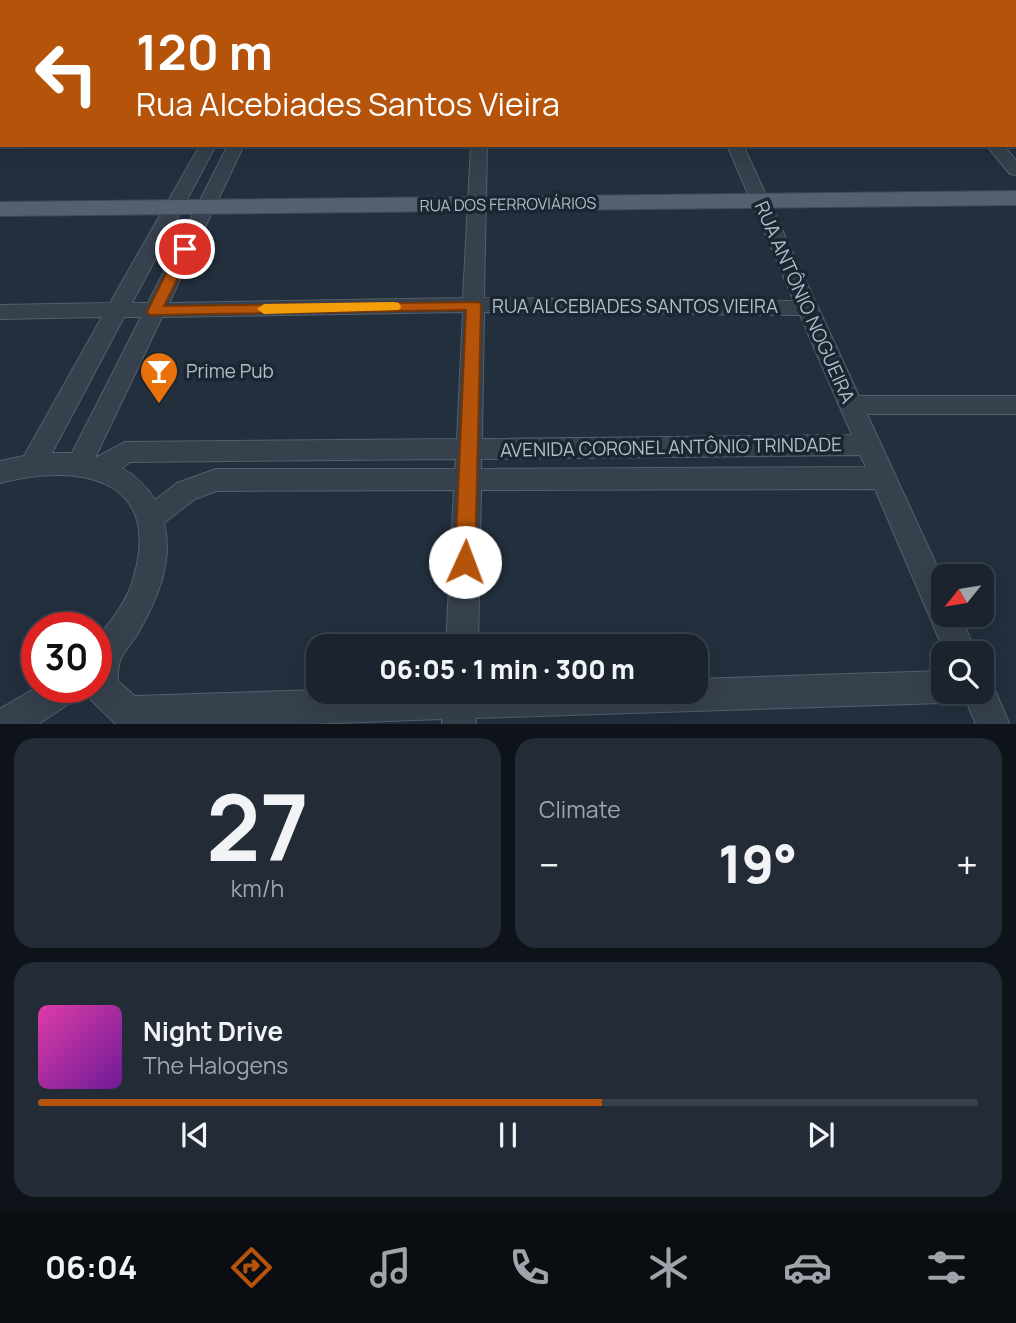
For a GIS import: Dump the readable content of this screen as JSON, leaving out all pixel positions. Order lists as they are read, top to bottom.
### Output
{
  "streets": {
    "main road": ["RUA DOS FERROVIÁRIOS"],
    "street": ["RUA ANTÔNIO NOGUEIRA", "RUA ALCEBIADES SANTOS VIEIRA", "AVENIDA CORONEL ANTÔNIO TRINDADE"]
  },
  "crossings": [
    ["RUA DOS FERROVIÁRIOS", "RUA ANTÔNIO NOGUEIRA"],
    ["RUA ANTÔNIO NOGUEIRA", "RUA ALCEBIADES SANTOS VIEIRA"],
    ["RUA ANTÔNIO NOGUEIRA", "AVENIDA CORONEL ANTÔNIO TRINDADE"]
  ],
  "places": {
    "bar": ["Prime Pub"]
  },
  "north": "bottom left",
  "page": {
    "turn": ["120 m", "Rua Alcebiades Santos Vieira"],
    "limit": "30",
    "trip": "06:05 · 1 min · 300 m",
    "tile": [
      ["27", "km/h"],
      "Climate"
    ],
    "heat": ["−", "19°", "+"],
    "song": ["Night Drive", "The Halogens"],
    "tabs": "06:04"
  }
}
